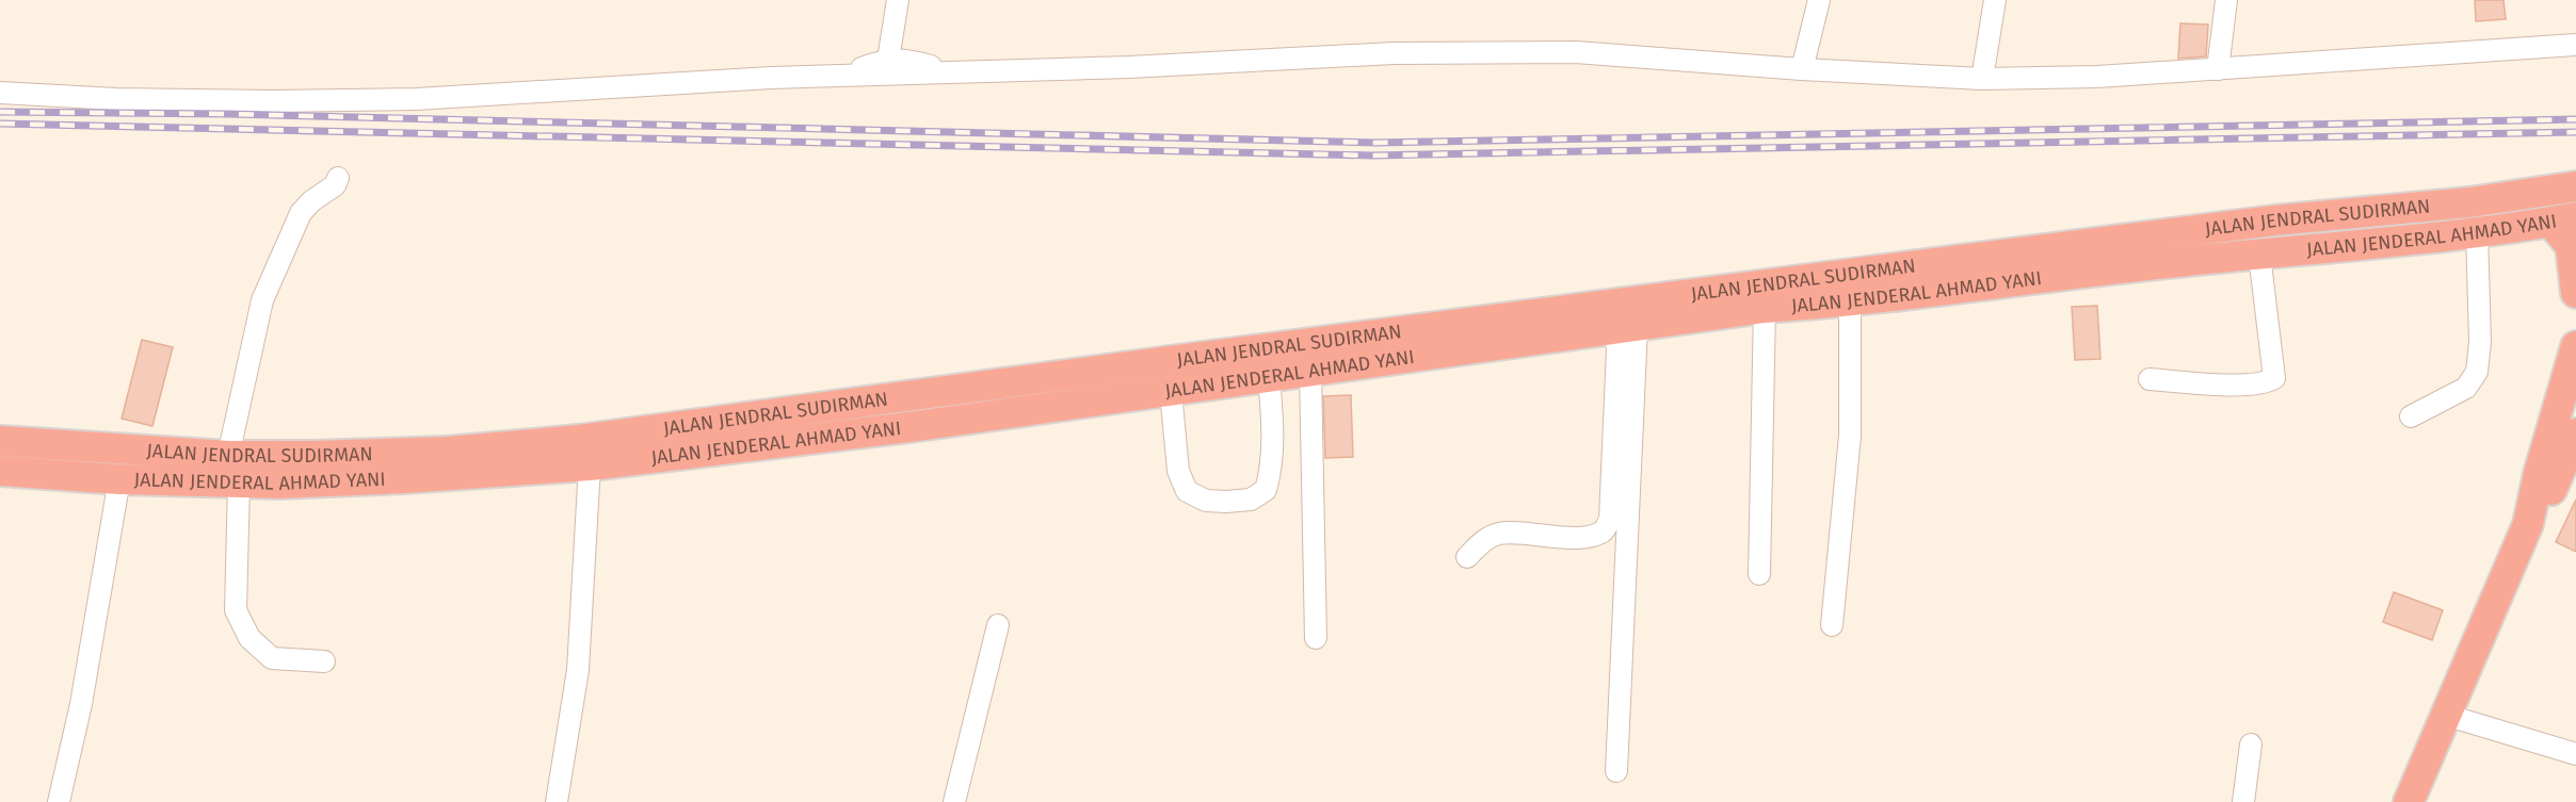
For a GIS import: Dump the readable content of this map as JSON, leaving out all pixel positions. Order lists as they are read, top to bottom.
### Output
{
  "streets": {
    "highway": ["JALAN JENDRAL SUDIRMAN", "JALAN JENDERAL AHMAD YANI"]
  },
  "crossings": [
    ["JALAN JENDRAL SUDIRMAN", "JALAN JENDERAL AHMAD YANI"]
  ]
}
